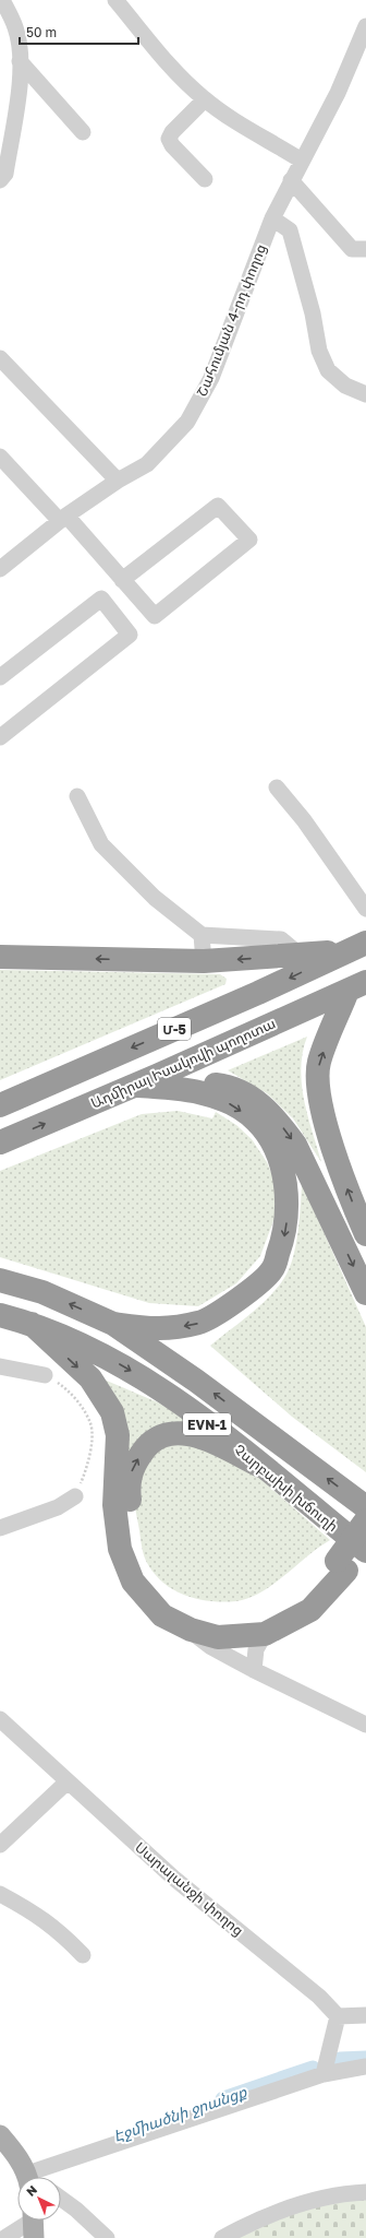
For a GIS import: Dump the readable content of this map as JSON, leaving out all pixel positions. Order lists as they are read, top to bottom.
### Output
{
  "streets": {
    "highway": [
      "Մ-5",
      "Ադմիրալ Իսակովի պողոտա",
      "EVN-1",
      "Չարբախի խճուղի"
    ],
    "street": ["Շահումյան 4-րդ փողոց", "Սարալանջի փողոց"]
  },
  "water": ["Էջմիածնի ջրանցք"],
  "scale_bar": "50 m",
  "north": "top left"
}
